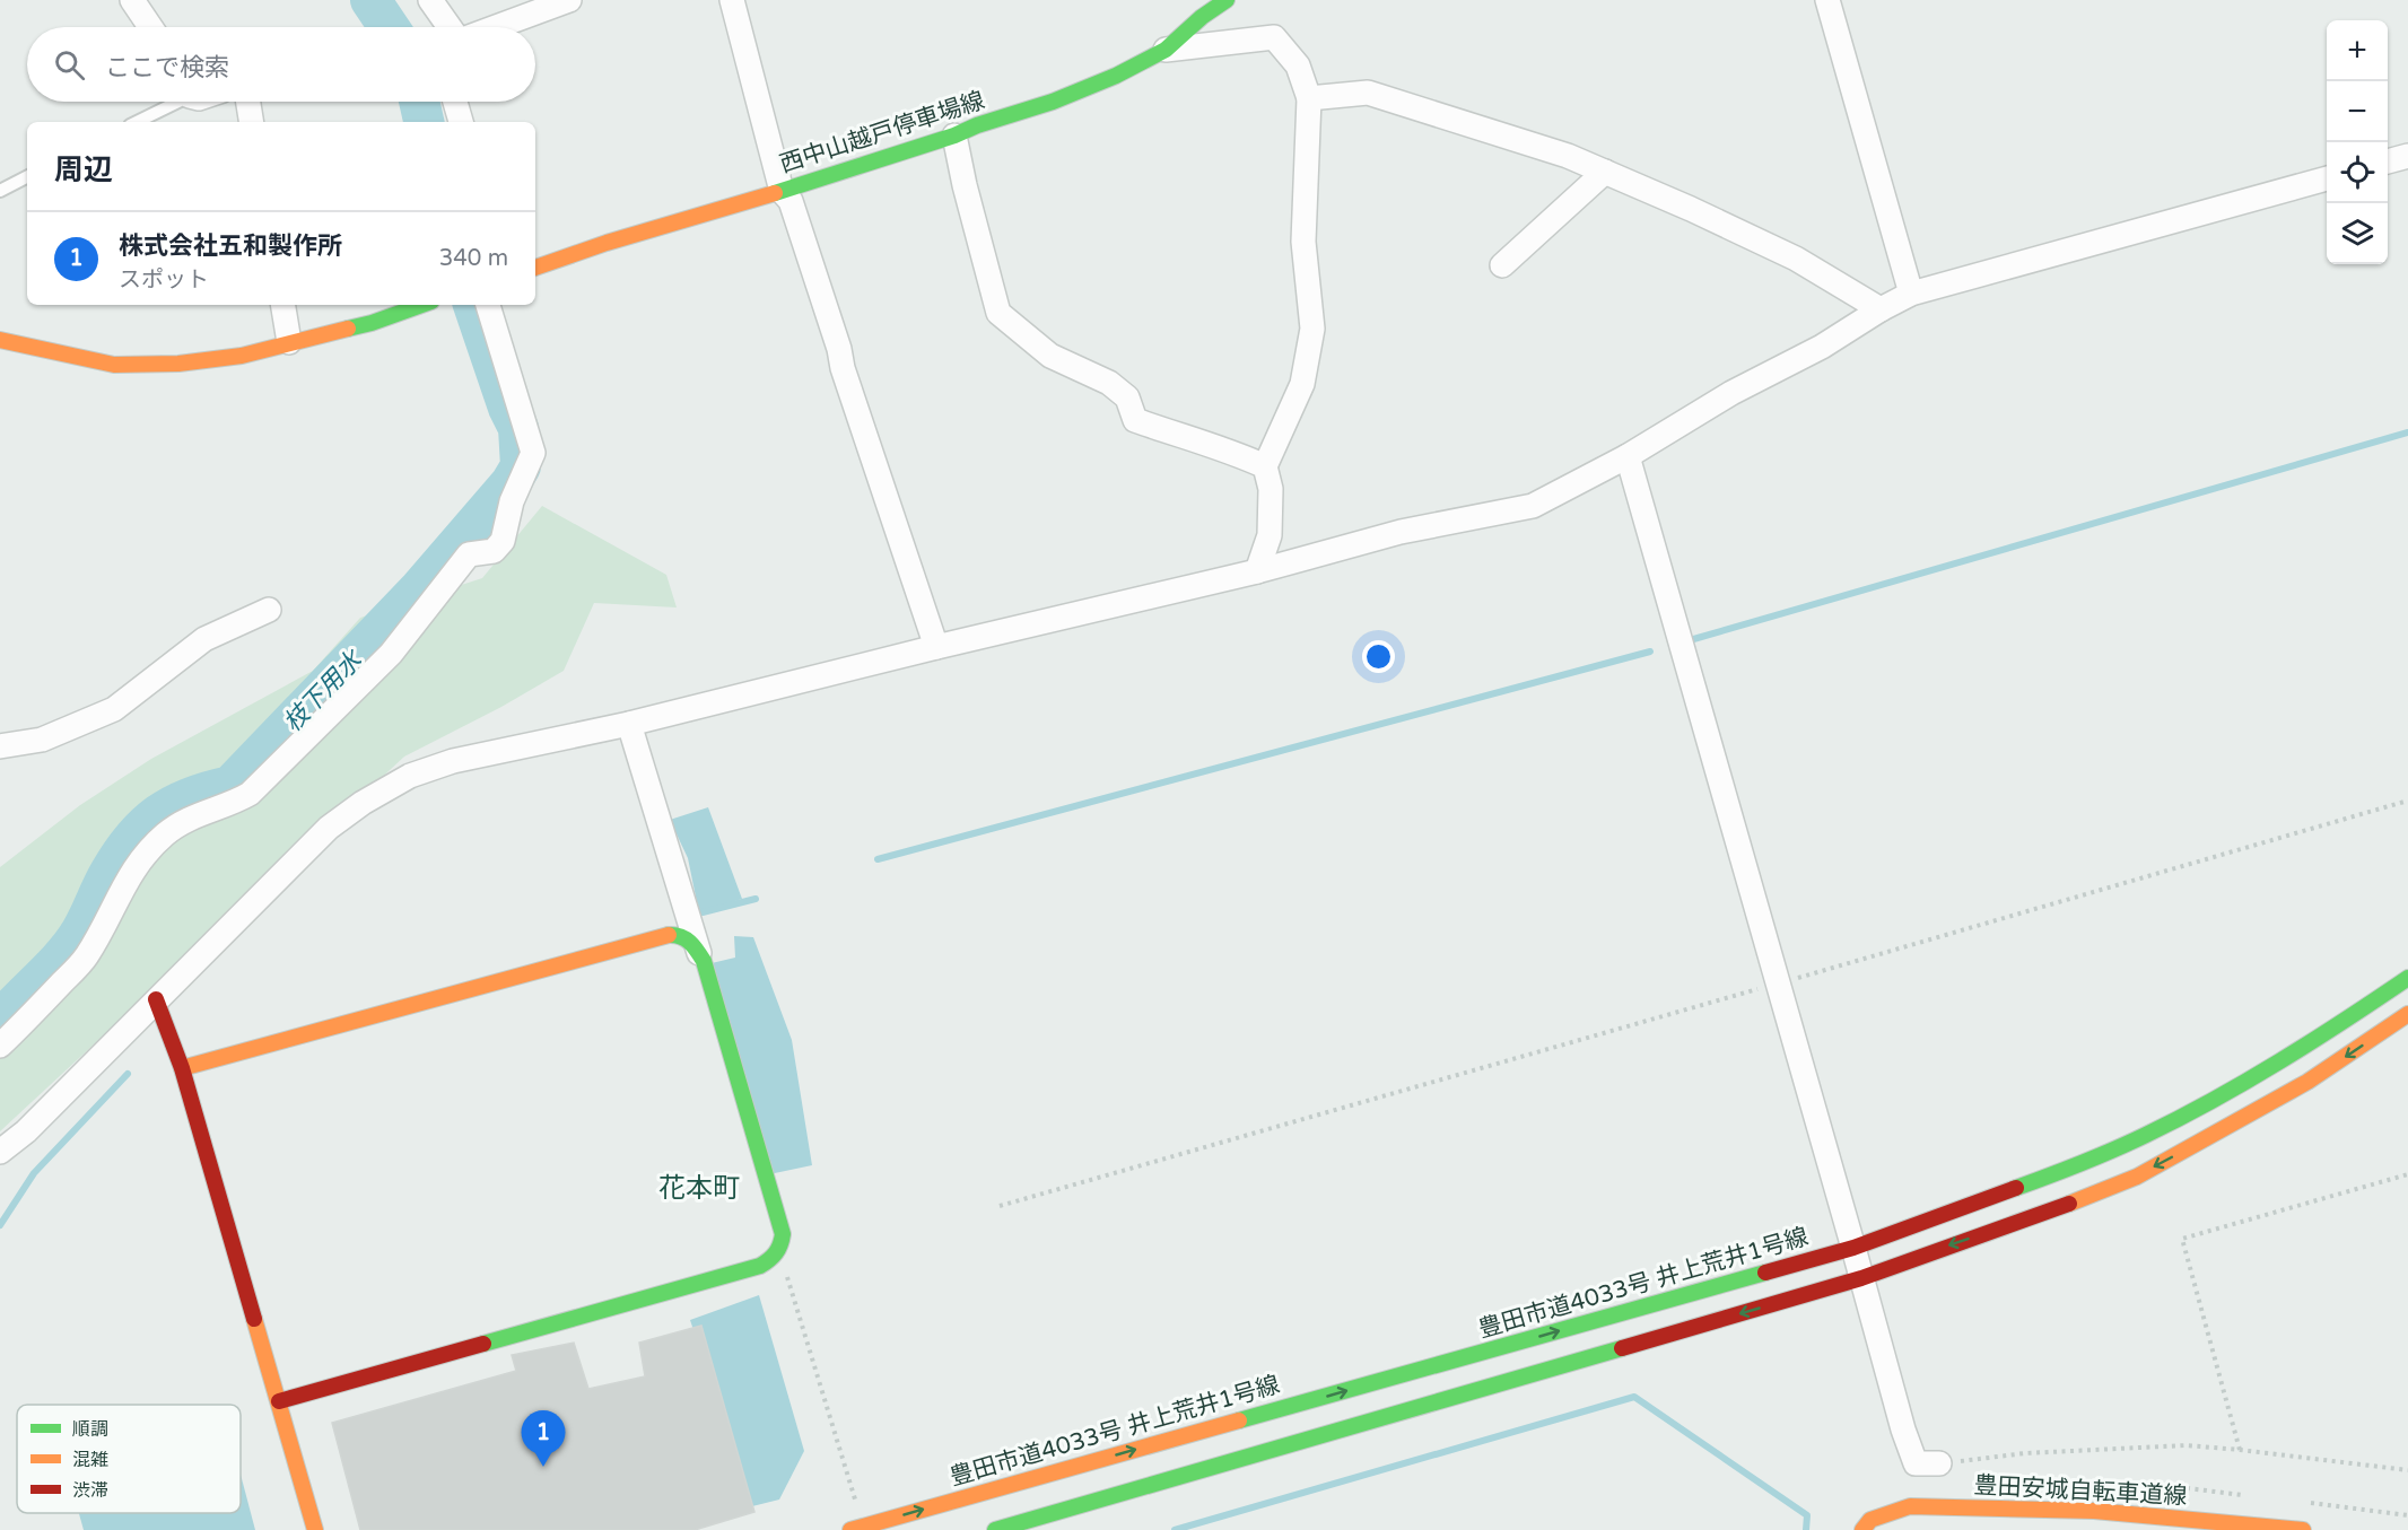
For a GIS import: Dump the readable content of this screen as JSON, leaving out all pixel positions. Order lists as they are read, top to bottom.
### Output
{
  "streets": {
    "street": ["西中山越戸停車場線", "豊田市道4033号 井上荒井1号線", "豊田安城自転車道線"]
  },
  "districts": ["花本町"],
  "water": ["枝下用水"],
  "legend": ["順調", "混雑", "渋滞"],
  "page": {
    "map_buttons": ["+", "−"],
    "search": "ここで検索",
    "heading": "周辺",
    "list": [
      {
        "mark": "1",
        "name": "株式会社五和製作所",
        "note": "スポット",
        "value": "340 m"
      }
    ],
    "pins": "1"
  }
}
